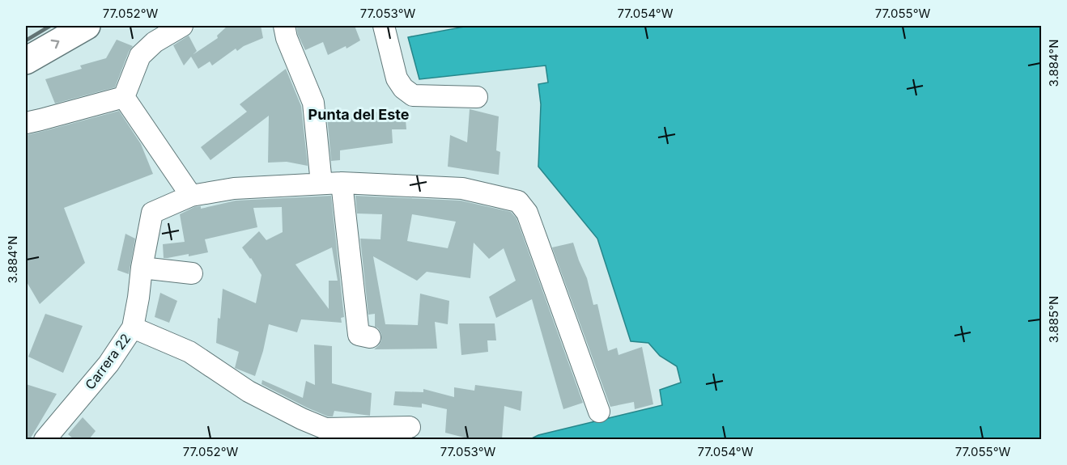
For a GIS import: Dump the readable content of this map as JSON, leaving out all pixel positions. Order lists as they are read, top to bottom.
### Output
{
  "streets": {
    "street": ["Carrera 22"]
  },
  "districts": ["Punta del Este"],
  "coordinates": [
    "77.052°W",
    "77.053°W",
    "77.054°W",
    "77.055°W",
    "3.884°N",
    "3.885°N"
  ]
}
